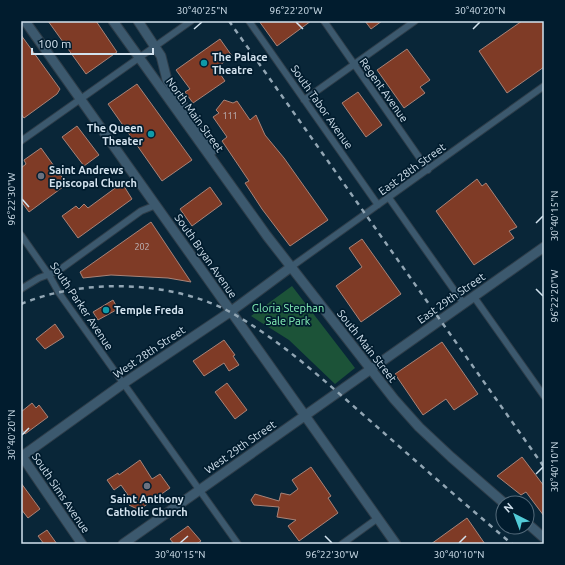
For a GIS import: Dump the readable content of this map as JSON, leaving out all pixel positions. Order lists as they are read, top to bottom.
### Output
{
  "streets": {
    "street": [
      "Regent Avenue",
      "South Tabor Avenue",
      "North Main Street",
      "East 28th Street",
      "South Bryan Avenue",
      "East 29th Street",
      "South Parker Avenue",
      "South Main Street",
      "West 28th Street",
      "West 29th Street",
      "South Sims Avenue"
    ]
  },
  "crossings": [
    ["Regent Avenue", "East 28th Street"],
    ["South Tabor Avenue", "East 28th Street"],
    ["North Main Street", "South Main Street"],
    ["East 28th Street", "South Main Street"],
    ["East 28th Street", "West 28th Street"],
    ["South Bryan Avenue", "West 28th Street"],
    ["South Bryan Avenue", "West 29th Street"],
    ["East 29th Street", "South Main Street"],
    ["East 29th Street", "West 29th Street"],
    ["South Parker Avenue", "West 28th Street"],
    ["South Parker Avenue", "West 29th Street"],
    ["South Main Street", "West 28th Street"],
    ["South Main Street", "West 29th Street"],
    ["West 28th Street", "South Sims Avenue"]
  ],
  "parks": ["Gloria Stephan Sale Park"],
  "places": [
    "The Palace Theatre",
    "The Queen Theater",
    "Saint Andrews Episcopal Church",
    "Temple Freda",
    "Saint Anthony Catholic Church"
  ],
  "house_numbers": ["111", "202"],
  "scale_bar": "100 m",
  "north": "top left",
  "coordinates": [
    "30°40'25\"N",
    "96°22'20\"W",
    "30°40'20\"N",
    "96°22'30\"W",
    "30°40'15\"N",
    "30°40'10\"N"
  ]
}
